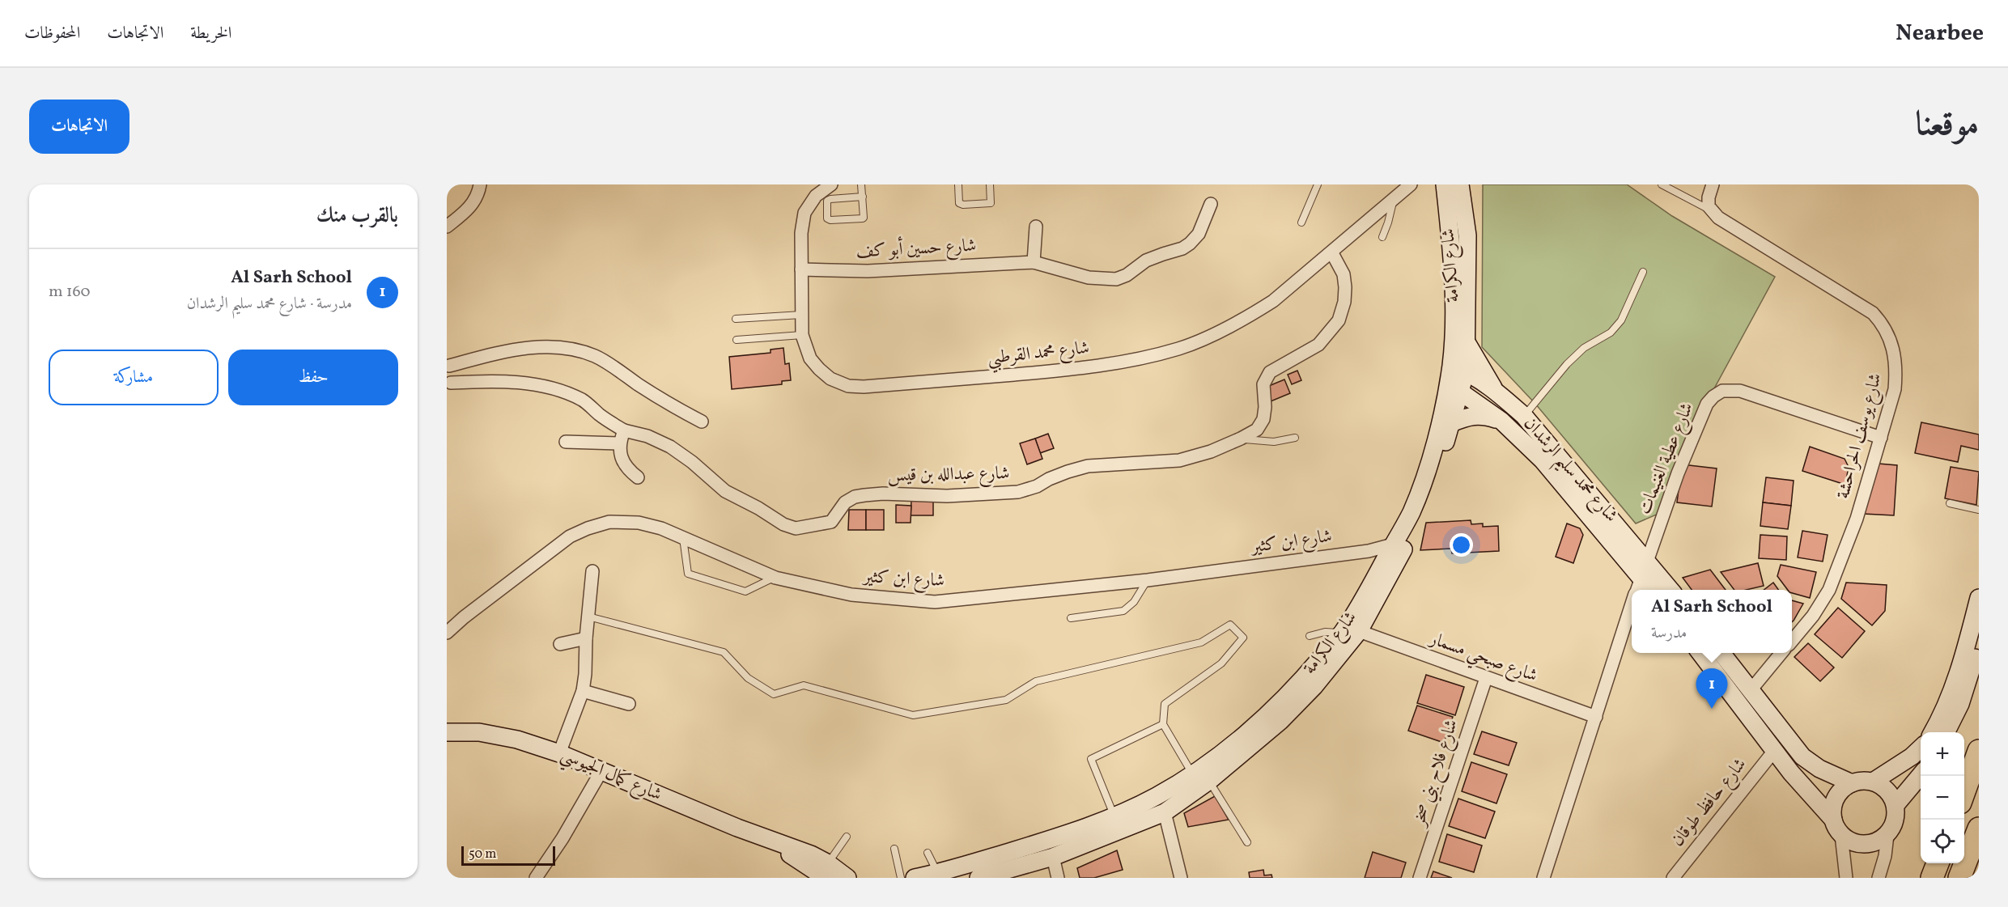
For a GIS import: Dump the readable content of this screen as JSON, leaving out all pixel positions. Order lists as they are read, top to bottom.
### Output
{
  "streets": {
    "street": [
      "شارع حسين أبو كف",
      "شارع الكرامة",
      "شارع محمد القرطبي",
      "شارع يوسف الحراحشة",
      "شارع عطية الغنيمات",
      "شارع محمد سليم الرشدان",
      "شارع عبدالله بن قيس",
      "شارع ابن كثير",
      "شارع صبحي مسمار",
      "شارع فلاح بني صخر",
      "شارع كمال الجيوسي",
      "شارع حافظ طوقان"
    ]
  },
  "crossings": [
    ["شارع حسين أبو كف", "شارع محمد القرطبي"],
    ["شارع الكرامة", "شارع محمد سليم الرشدان"],
    ["شارع الكرامة", "شارع ابن كثير"],
    ["شارع الكرامة", "شارع صبحي مسمار"],
    ["شارع محمد القرطبي", "شارع عبدالله بن قيس"],
    ["شارع يوسف الحراحشة", "شارع عطية الغنيمات"],
    ["شارع عطية الغنيمات", "شارع محمد سليم الرشدان"],
    ["شارع عطية الغنيمات", "شارع صبحي مسمار"],
    ["شارع صبحي مسمار", "شارع فلاح بني صخر"]
  ],
  "scale_bar": "50 m",
  "page": {
    "header": "Nearbee",
    "nav": ["الخريطة", "الاتجاهات", "المحفوظات"],
    "title": "موقعنا",
    "buttons": [
      "الاتجاهات",
      ["حفظ", "مشاركة"]
    ],
    "heading": "بالقرب منك",
    "list": [
      {
        "mark": "1",
        "name": "Al Sarh School",
        "note": "مدرسة · شارع محمد سليم الرشدان",
        "value": "160 m"
      }
    ],
    "popup": ["Al Sarh School", "مدرسة"],
    "pins": "1",
    "map_buttons": ["+", "−"],
    "scale": "50 m"
  }
}
